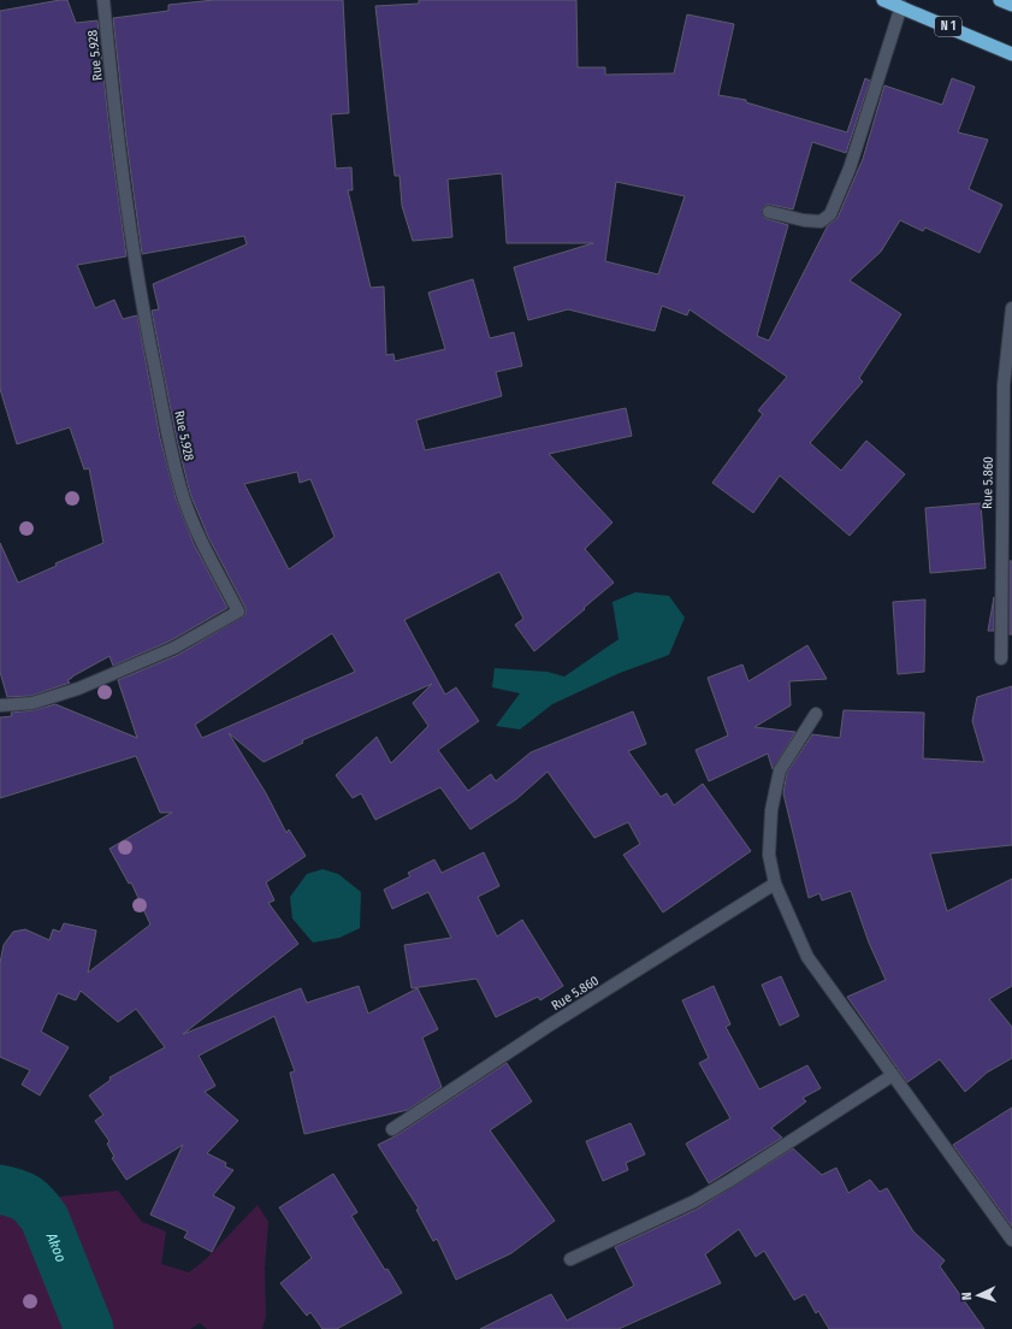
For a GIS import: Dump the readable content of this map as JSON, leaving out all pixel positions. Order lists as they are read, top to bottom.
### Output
{
  "streets": {
    "highway": ["N 1"],
    "street": ["Rue 5.928", "Rue 5.860"]
  },
  "water": ["Akoo"],
  "north": "left"
}
